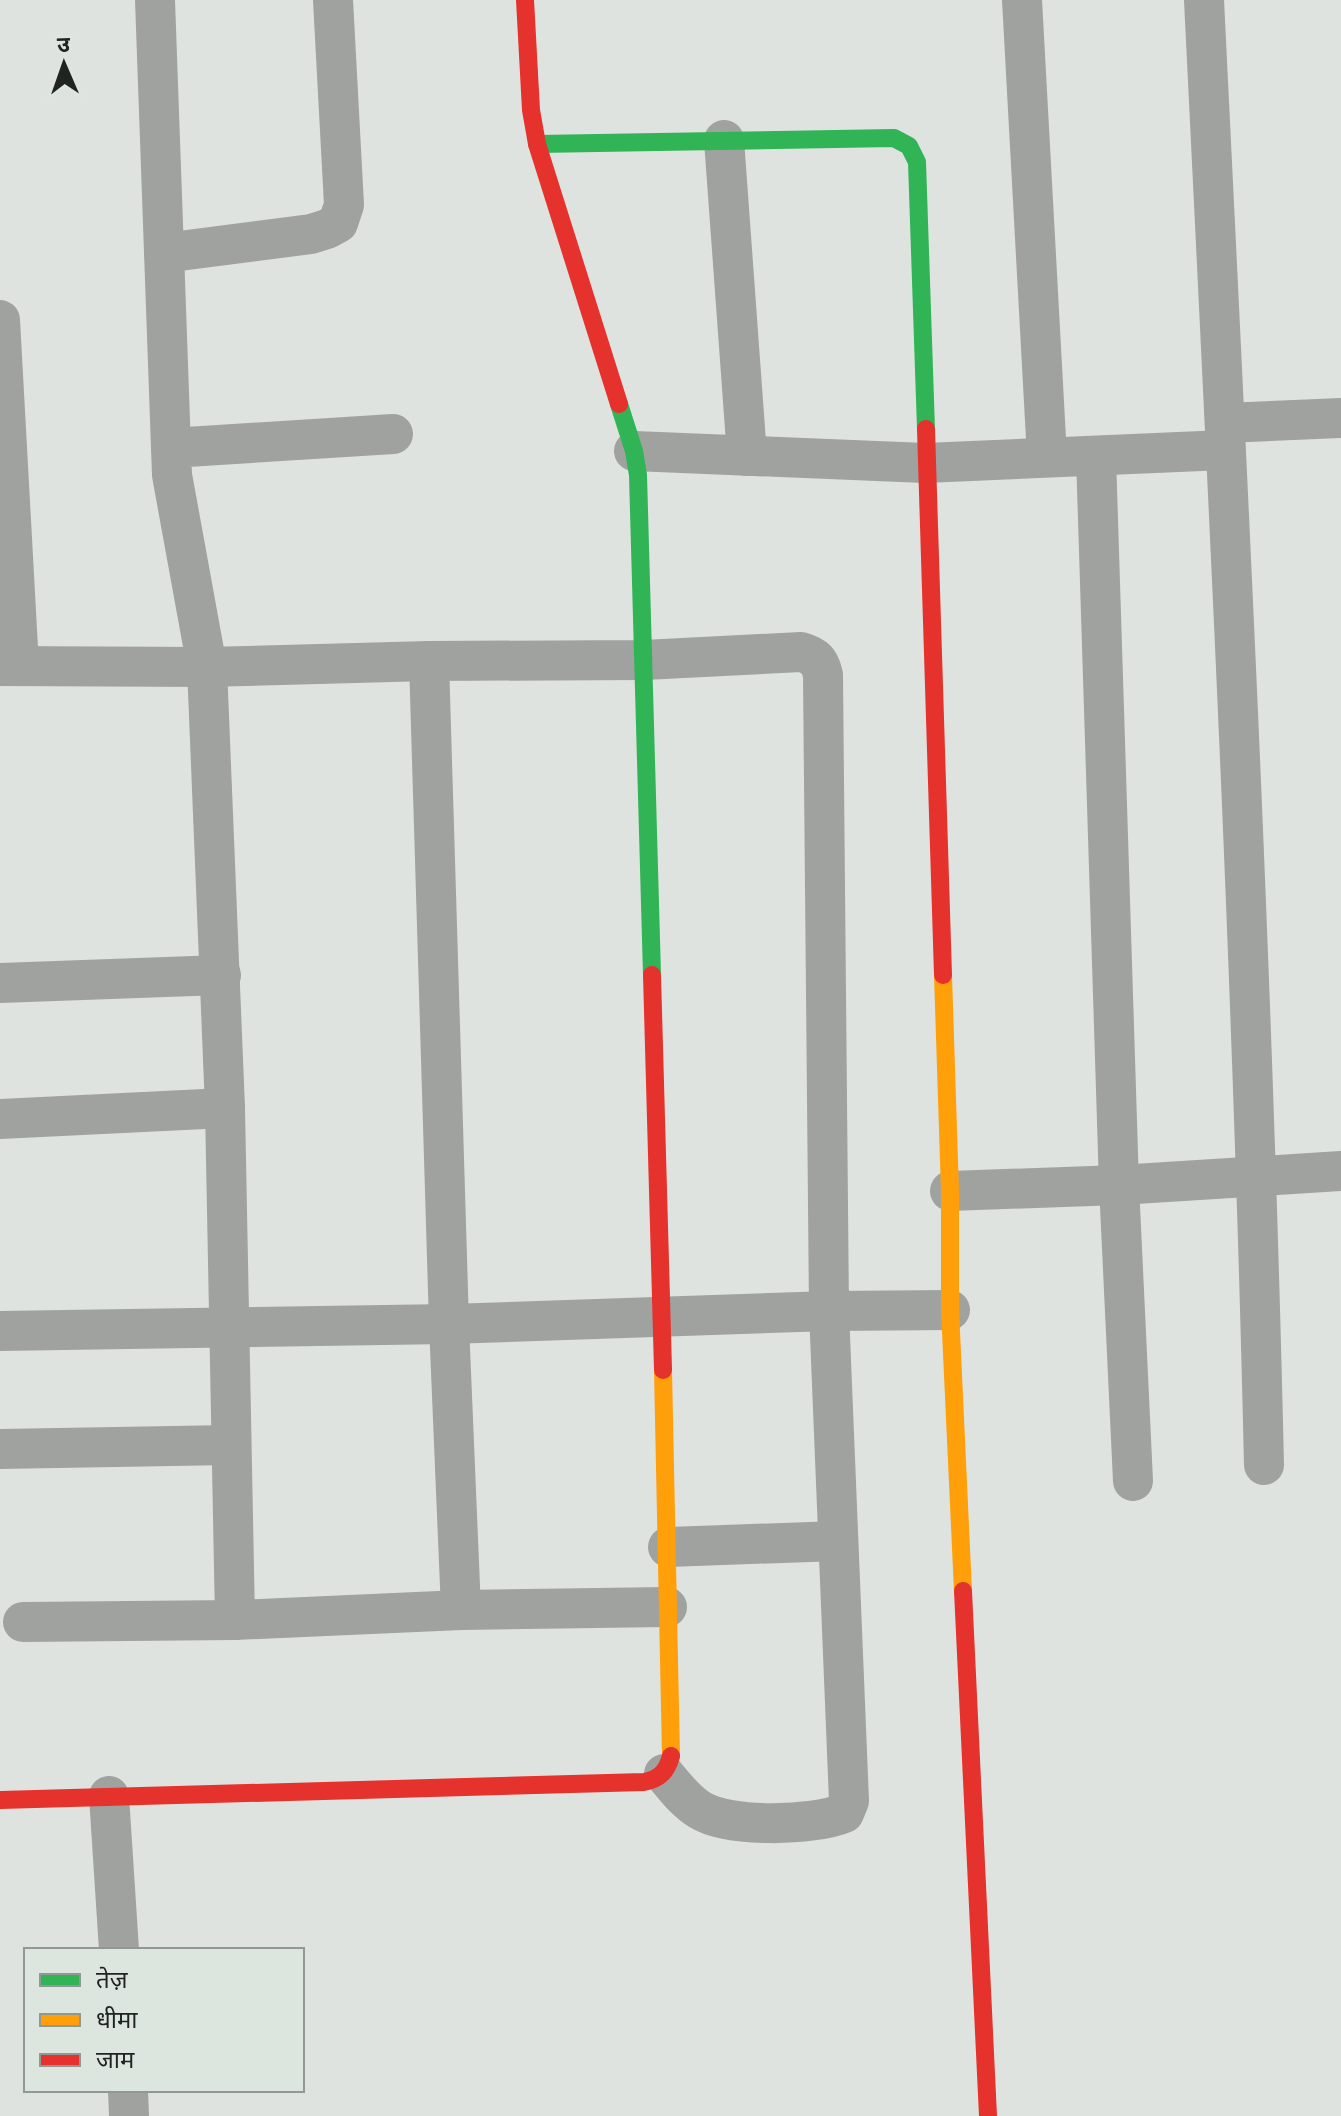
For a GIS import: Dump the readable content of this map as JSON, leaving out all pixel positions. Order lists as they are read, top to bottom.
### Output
{
  "legend": ["तेज़", "धीमा", "जाम"],
  "north": "top"
}
